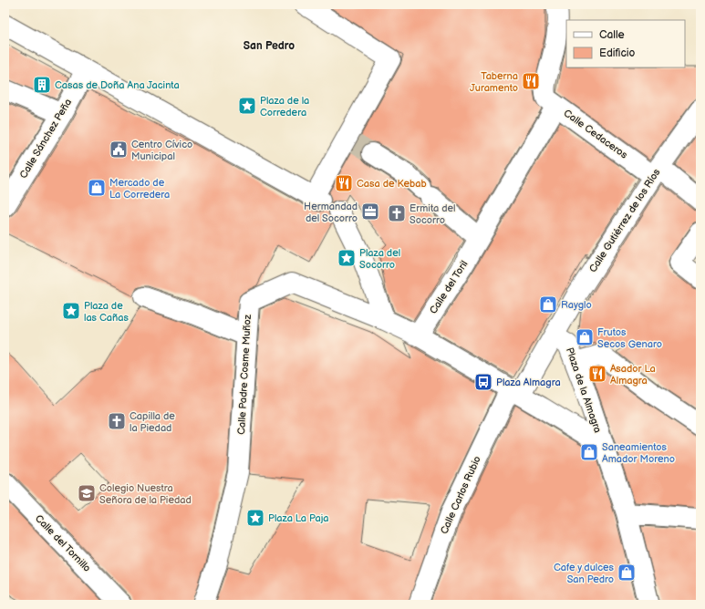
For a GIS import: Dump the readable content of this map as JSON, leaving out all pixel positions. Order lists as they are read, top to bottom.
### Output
{
  "streets": {
    "street": [
      "Calle Cedaceros",
      "Calle Sánchez Peña",
      "Calle Gutiérrez de los Ríos",
      "Calle del Toril",
      "Calle Padre Cosme Muñoz",
      "Plaza de la Almagra",
      "Calle Carlos Rubio",
      "Calle del Tornillo"
    ]
  },
  "crossings": [
    ["Calle Cedaceros", "Calle Gutiérrez de los Ríos"],
    ["Calle Cedaceros", "Calle del Toril"],
    ["Calle Gutiérrez de los Ríos", "Plaza de la Almagra"],
    ["Calle del Toril", "Calle Padre Cosme Muñoz"],
    ["Calle del Toril", "Plaza de la Almagra"],
    ["Calle Padre Cosme Muñoz", "Plaza de la Almagra"],
    ["Plaza de la Almagra", "Calle Carlos Rubio"]
  ],
  "districts": ["San Pedro"],
  "places": {
    "restaurant": ["Taberna Juramento", "Casa de Kebab", "Asador La Almagra"],
    "building": ["Casas de Doña Ana Jacinta"],
    "place": [
      "Plaza de la Corredera",
      "Plaza del Socorro",
      "Plaza de las Cañas",
      "Plaza La Paja"
    ],
    "public building": ["Centro Cívico Municipal"],
    "shop": [
      "Mercado de La Corredera",
      "Rayglo",
      "Frutos Secos Genaro",
      "Saneamientos Amador Moreno",
      "Cafe y dulces San Pedro"
    ],
    "office": ["Hermandad del Socorro"],
    "church": ["Ermita del Socorro", "Capilla de la Piedad"],
    "bus stop": ["Plaza Almagra"],
    "school or university": ["Colegio Nuestra Señora de la Piedad"]
  },
  "legend": ["Calle", "Edificio"]
}
